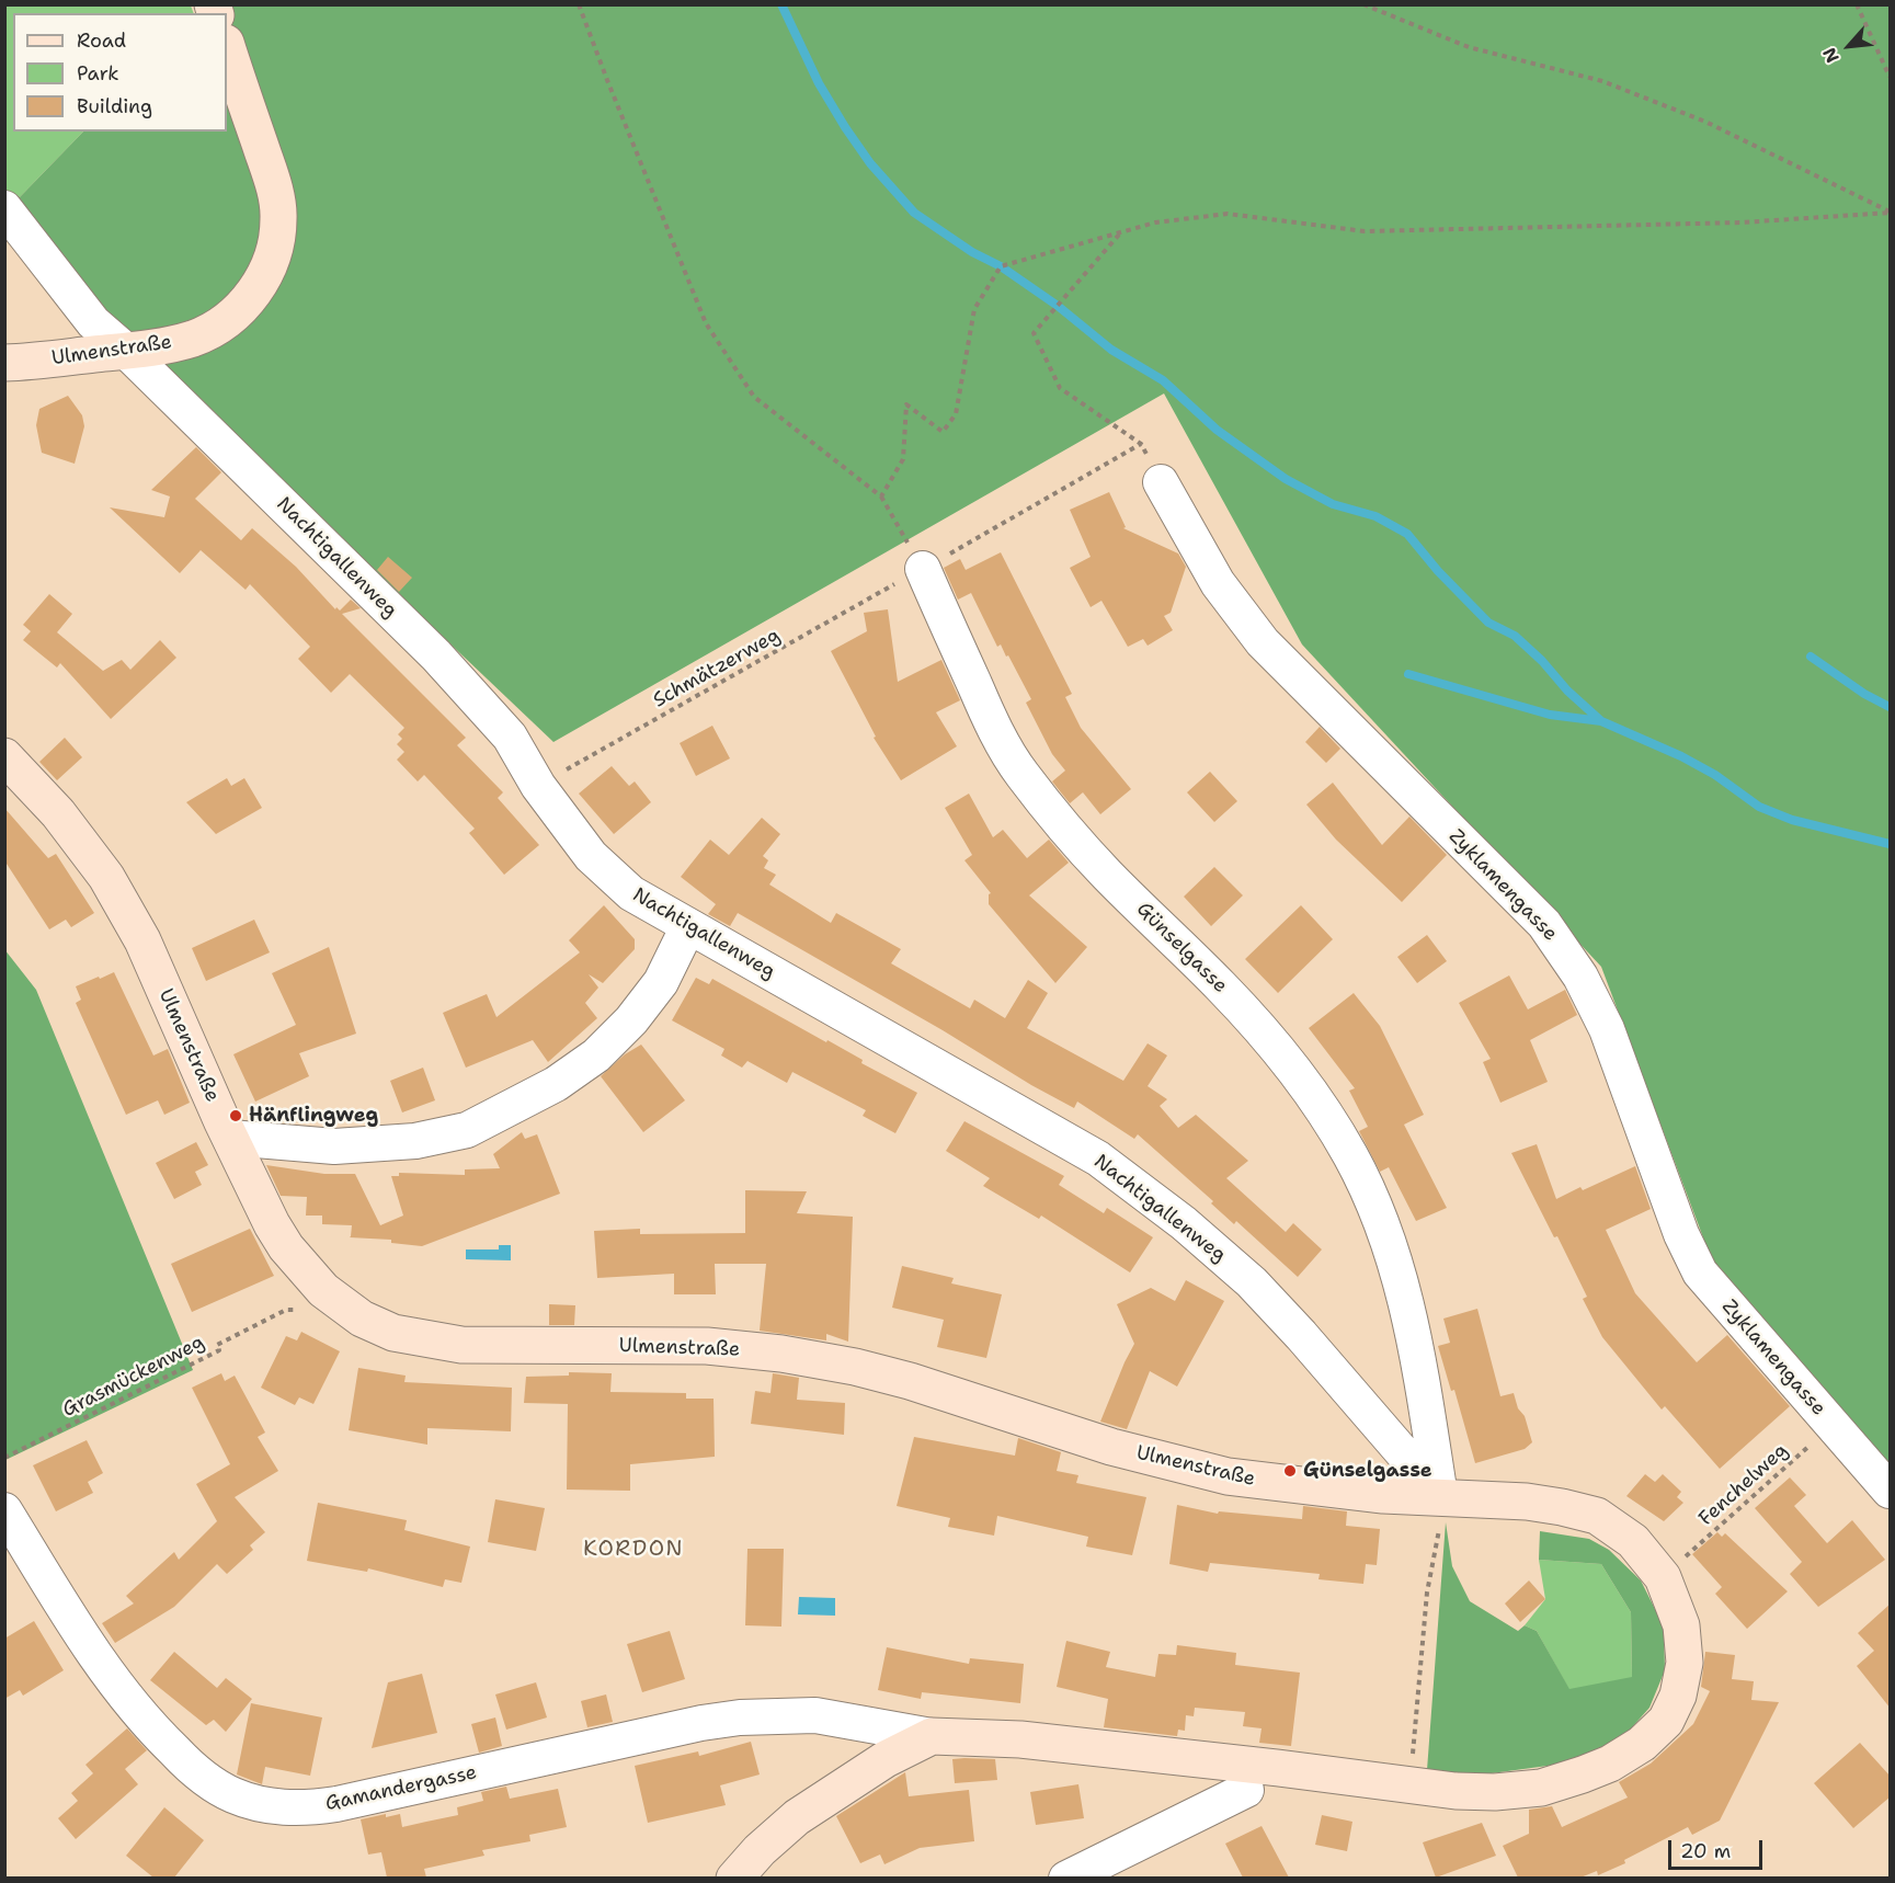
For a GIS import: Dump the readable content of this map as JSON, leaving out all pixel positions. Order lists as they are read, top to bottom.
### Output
{
  "streets": {
    "street": [
      "Ulmenstraße",
      "Nachtigallenweg",
      "Zyklamengasse",
      "Günselgasse",
      "Gamandergasse"
    ],
    "path": ["Schmätzerweg", "Grasmückenweg", "Fenchelweg"]
  },
  "crossings": [
    ["Ulmenstraße", "Nachtigallenweg"],
    ["Ulmenstraße", "Günselgasse"],
    ["Ulmenstraße", "Gamandergasse"],
    ["Nachtigallenweg", "Schmätzerweg"],
    ["Nachtigallenweg", "Günselgasse"],
    ["Schmätzerweg", "Günselgasse"],
    ["Zyklamengasse", "Fenchelweg"]
  ],
  "districts": ["KORDON"],
  "places": ["Hänflingweg", "Günselgasse"],
  "legend": ["Road", "Park", "Building"],
  "scale_bar": "20 m",
  "north": "bottom left"
}
